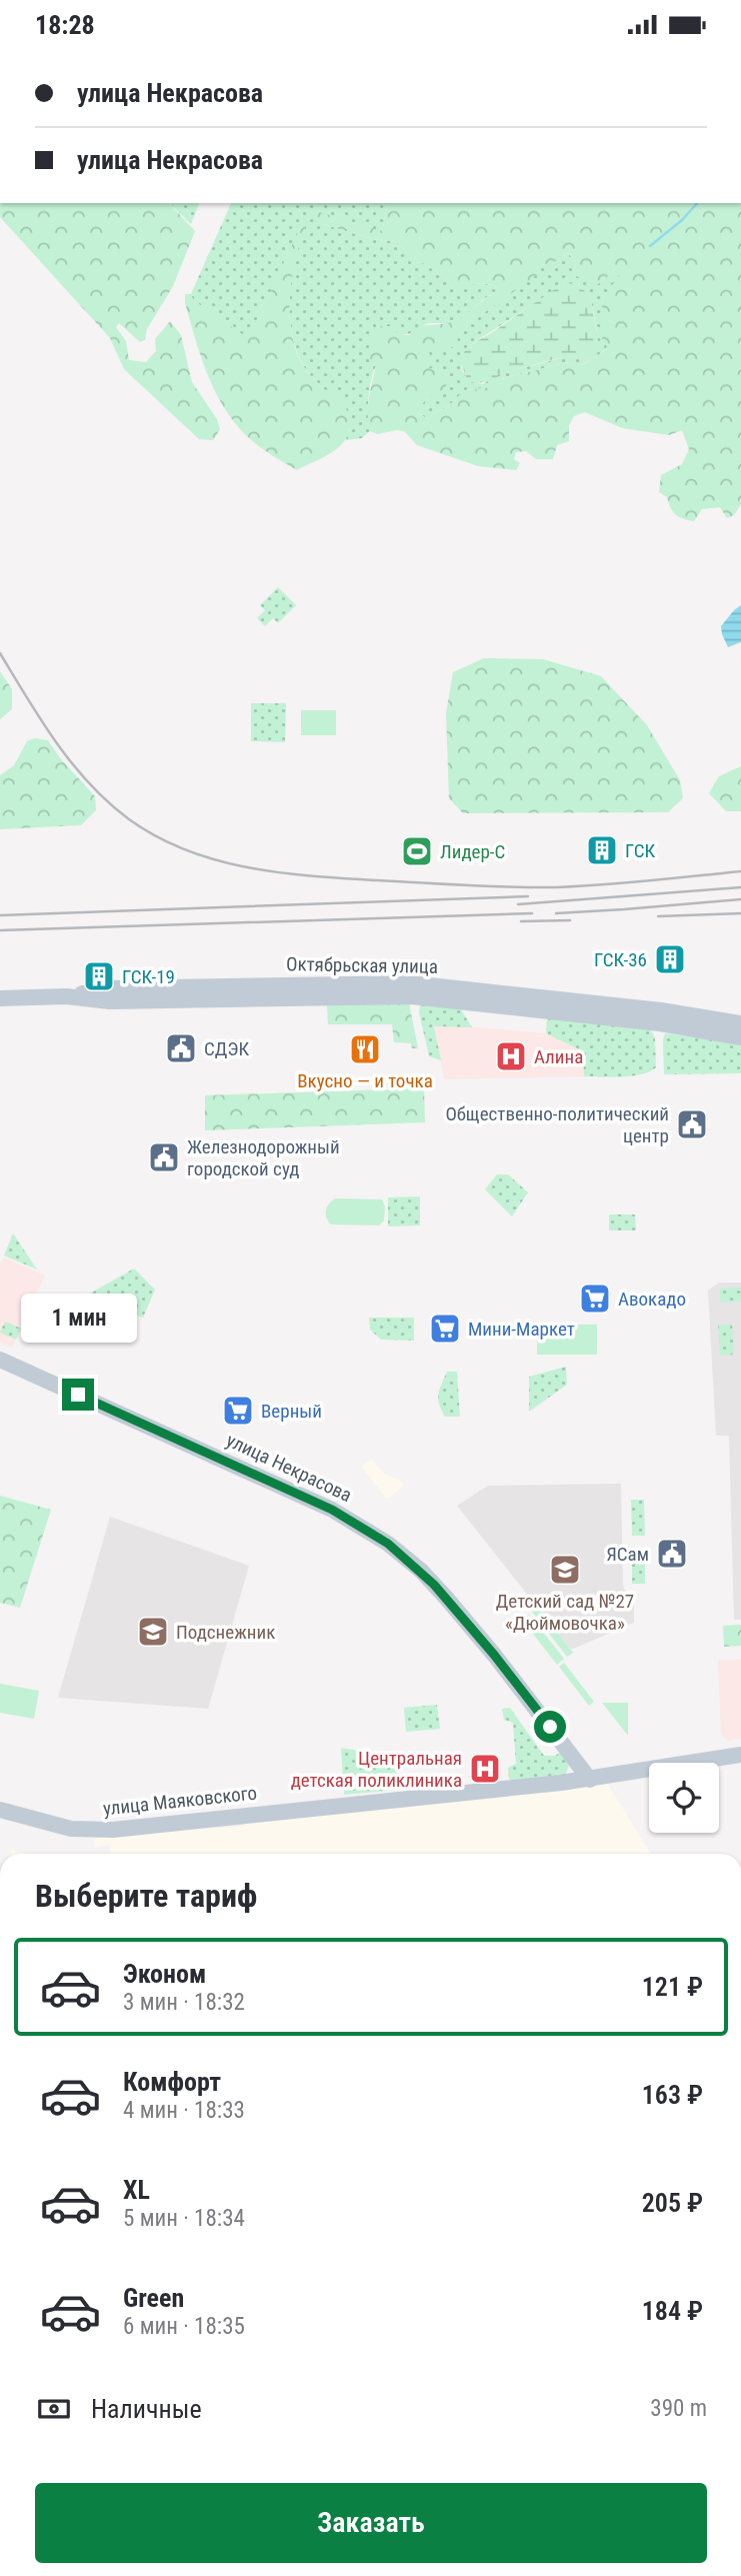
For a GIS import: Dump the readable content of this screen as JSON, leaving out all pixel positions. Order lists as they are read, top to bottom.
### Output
{
  "streets": {
    "street": ["Октябрьская улица", "улица Некрасова", "улица Маяковского"]
  },
  "crossings": [
    ["улица Некрасова", "улица Маяковского"]
  ],
  "places": {
    "building": ["ГСК", "ГСК-36", "ГСК-19"],
    "sports": ["Лидер-С"],
    "public building": [
      "СДЭК",
      "Общественно-политический центр",
      "Железнодорожный городской суд",
      "ЯСам"
    ],
    "restaurant": ["Вкусно — и точка"],
    "hospital": ["Алина", "Центральная детская поликлиника"],
    "supermarket": ["Авокадо", "Мини-Маркет", "Верный"],
    "school or university": ["Детский сад №27 «Дюймовочка»", "Подснежник"]
  },
  "page": {
    "status": "18:28",
    "banner": ["улица Некрасова", "улица Некрасова"],
    "bubble": "1 мин",
    "heading": "Выберите тариф",
    "list": [
      {
        "name": "Эконом",
        "note": "3 мин · 18:32",
        "value": "121 ₽"
      },
      {
        "name": "Комфорт",
        "note": "4 мин · 18:33",
        "value": "163 ₽"
      },
      {
        "name": "XL",
        "note": "5 мин · 18:34",
        "value": "205 ₽"
      },
      {
        "name": "Green",
        "note": "6 мин · 18:35",
        "value": "184 ₽"
      }
    ],
    "pay": ["Наличные", "390 m"],
    "buttons": "Заказать"
  }
}
